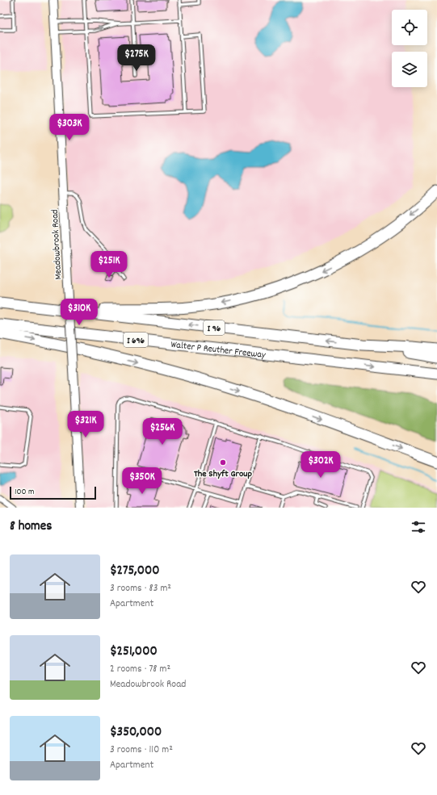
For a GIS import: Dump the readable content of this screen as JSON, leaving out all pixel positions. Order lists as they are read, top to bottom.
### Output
{
  "streets": {
    "highway": ["I 96", "I 696", "Walter P Reuther Freeway"],
    "street": ["Meadowbrook Road"]
  },
  "places": ["The Shyft Group"],
  "scale_bar": "100 m",
  "page": {
    "price": [
      "$275K",
      "$303K",
      "$251K",
      "$310K",
      "$321K",
      "$256K",
      "$302K",
      "$350K"
    ],
    "scale": "100 m",
    "heading": "8 homes",
    "list": [
      {
        "name": "$275,000",
        "note": "3 rooms · 83 m² · Apartment"
      },
      {
        "name": "$251,000",
        "note": "2 rooms · 78 m² · Meadowbrook Road"
      },
      {
        "name": "$350,000",
        "note": "3 rooms · 110 m² · Apartment"
      }
    ]
  }
}
